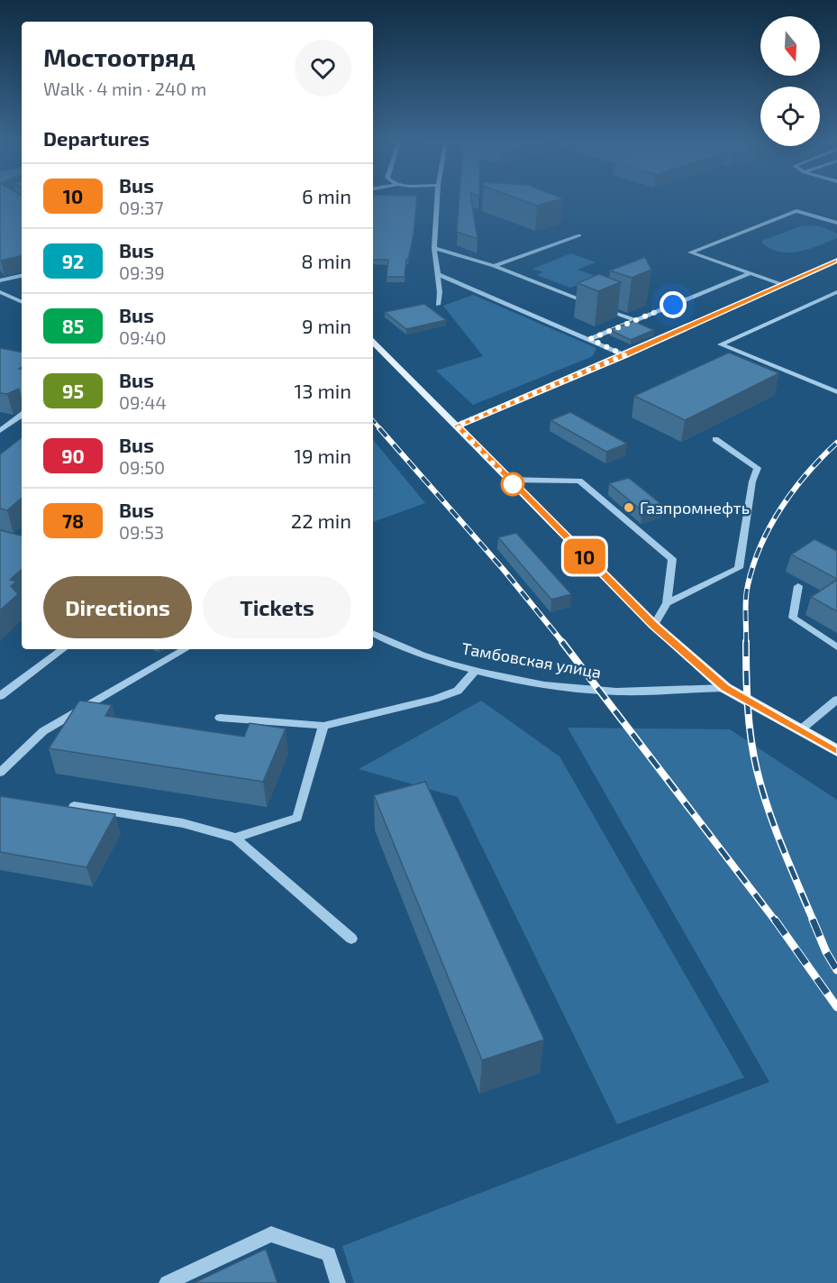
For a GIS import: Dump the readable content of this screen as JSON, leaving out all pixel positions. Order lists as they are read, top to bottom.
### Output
{
  "streets": {
    "main road": ["Тамбовская улица"]
  },
  "places": ["Газпромнефть"],
  "lines": ["bus line 10"],
  "north": "bottom",
  "page": {
    "on_map": "10",
    "heading": [
      ["Мостоотряд", "Walk · 4 min · 240 m"],
      "Departures"
    ],
    "list": [
      {
        "mark": "10",
        "name": "Bus",
        "note": "09:37",
        "value": "6 min"
      },
      {
        "mark": "92",
        "name": "Bus",
        "note": "09:39",
        "value": "8 min"
      },
      {
        "mark": "85",
        "name": "Bus",
        "note": "09:40",
        "value": "9 min"
      },
      {
        "mark": "95",
        "name": "Bus",
        "note": "09:44",
        "value": "13 min"
      },
      {
        "mark": "90",
        "name": "Bus",
        "note": "09:50",
        "value": "19 min"
      },
      {
        "mark": "78",
        "name": "Bus",
        "note": "09:53",
        "value": "22 min"
      }
    ],
    "buttons": ["Directions", "Tickets"]
  }
}
